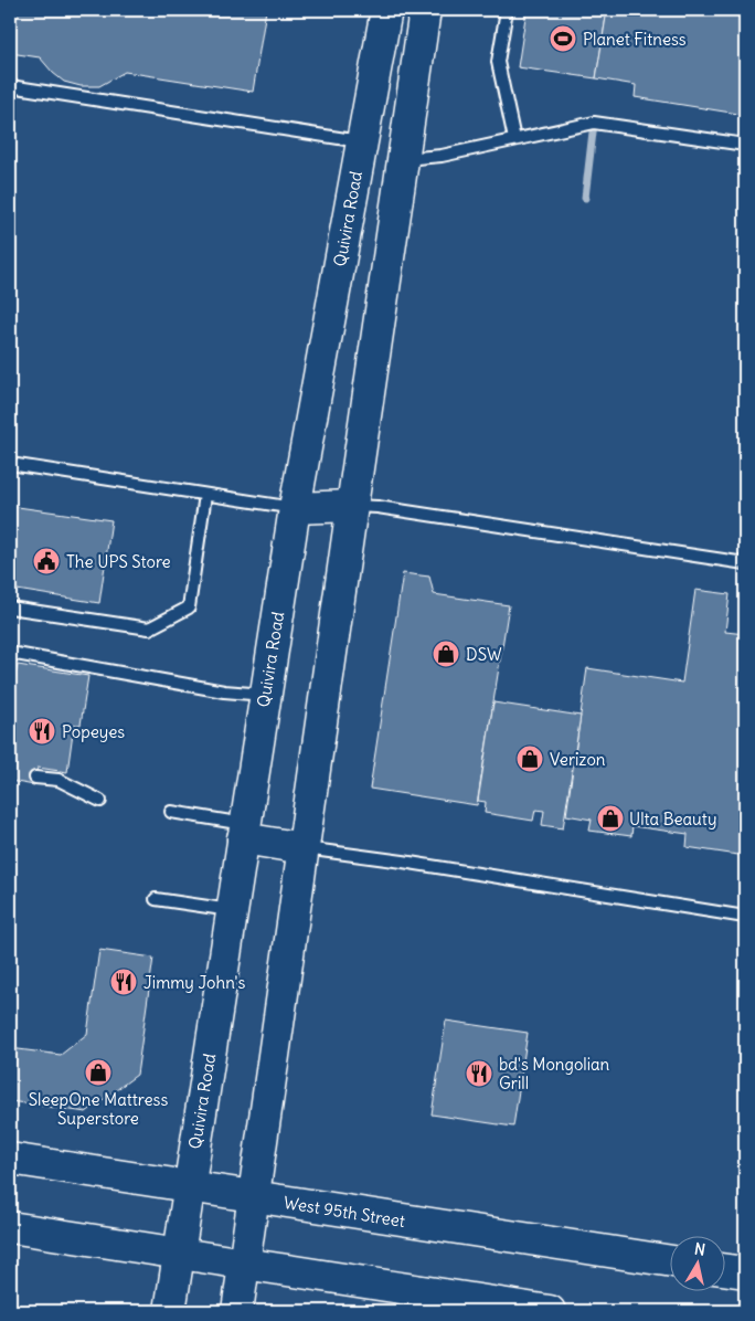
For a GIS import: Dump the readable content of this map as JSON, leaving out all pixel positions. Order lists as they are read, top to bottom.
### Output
{
  "streets": {
    "main road": ["Quivira Road", "West 95th Street"]
  },
  "crossings": [
    ["Quivira Road", "West 95th Street"]
  ],
  "places": {
    "sports": ["Planet Fitness"],
    "public building": ["The UPS Store"],
    "shop": [
      "DSW",
      "Verizon",
      "Ulta Beauty",
      "SleepOne Mattress Superstore"
    ],
    "restaurant": ["Popeyes", "Jimmy John's", "bd's Mongolian Grill"]
  },
  "north": "top"
}
